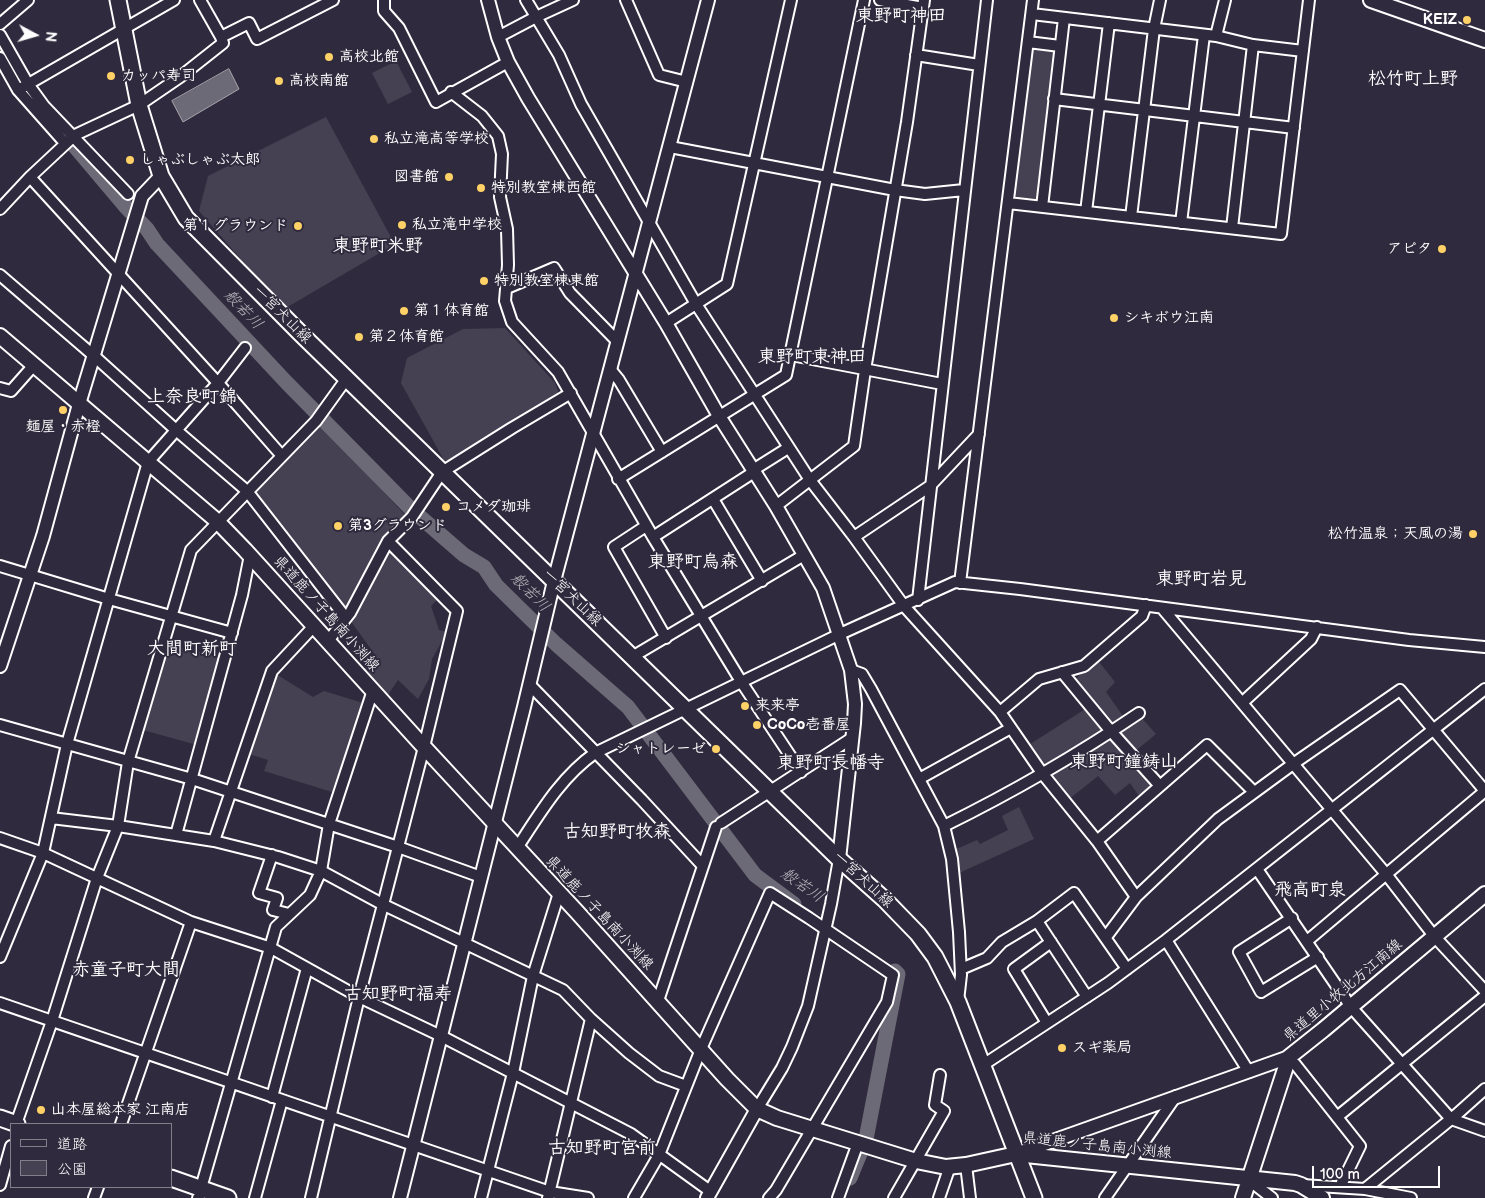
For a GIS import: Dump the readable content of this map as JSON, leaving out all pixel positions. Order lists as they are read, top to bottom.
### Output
{
  "streets": {
    "main road": ["一宮犬山線", "県道鹿ノ子島南小渕線", "県道里小牧北方江南線"]
  },
  "crossings": [
    ["一宮犬山線", "県道鹿ノ子島南小渕線"],
    ["県道鹿ノ子島南小渕線", "県道里小牧北方江南線"]
  ],
  "districts": [
    "東野町神田",
    "松竹町上野",
    "東野町米野",
    "東野町東神田",
    "上奈良町錦",
    "東野町烏森",
    "東野町岩見",
    "大間町新町",
    "東野町鐘鋳山",
    "東野町長幡寺",
    "古知野町牧森",
    "飛高町泉",
    "赤童子町大間",
    "古知野町福寿",
    "古知野町宮前"
  ],
  "water": ["般若川"],
  "places": [
    "KEIZ",
    "高校北館",
    "カッパ寿司",
    "高校南館",
    "私立滝高等学校",
    "しゃぶしゃぶ太郎",
    "図書館",
    "特別教室棟西館",
    "私立滝中学校",
    "第１グラウンド",
    "アピタ",
    "特別教室棟東館",
    "第１体育館",
    "シキボウ江南",
    "第２体育館",
    "麺屋・赤橙",
    "コメダ珈琲",
    "第3グラウンド",
    "松竹温泉；天風の湯",
    "来来亭",
    "CoCo壱番屋",
    "シャトレーゼ",
    "スギ薬局",
    "山本屋総本家 江南店"
  ],
  "legend": ["道路", "公園"],
  "scale_bar": "100 m",
  "north": "right"
}
